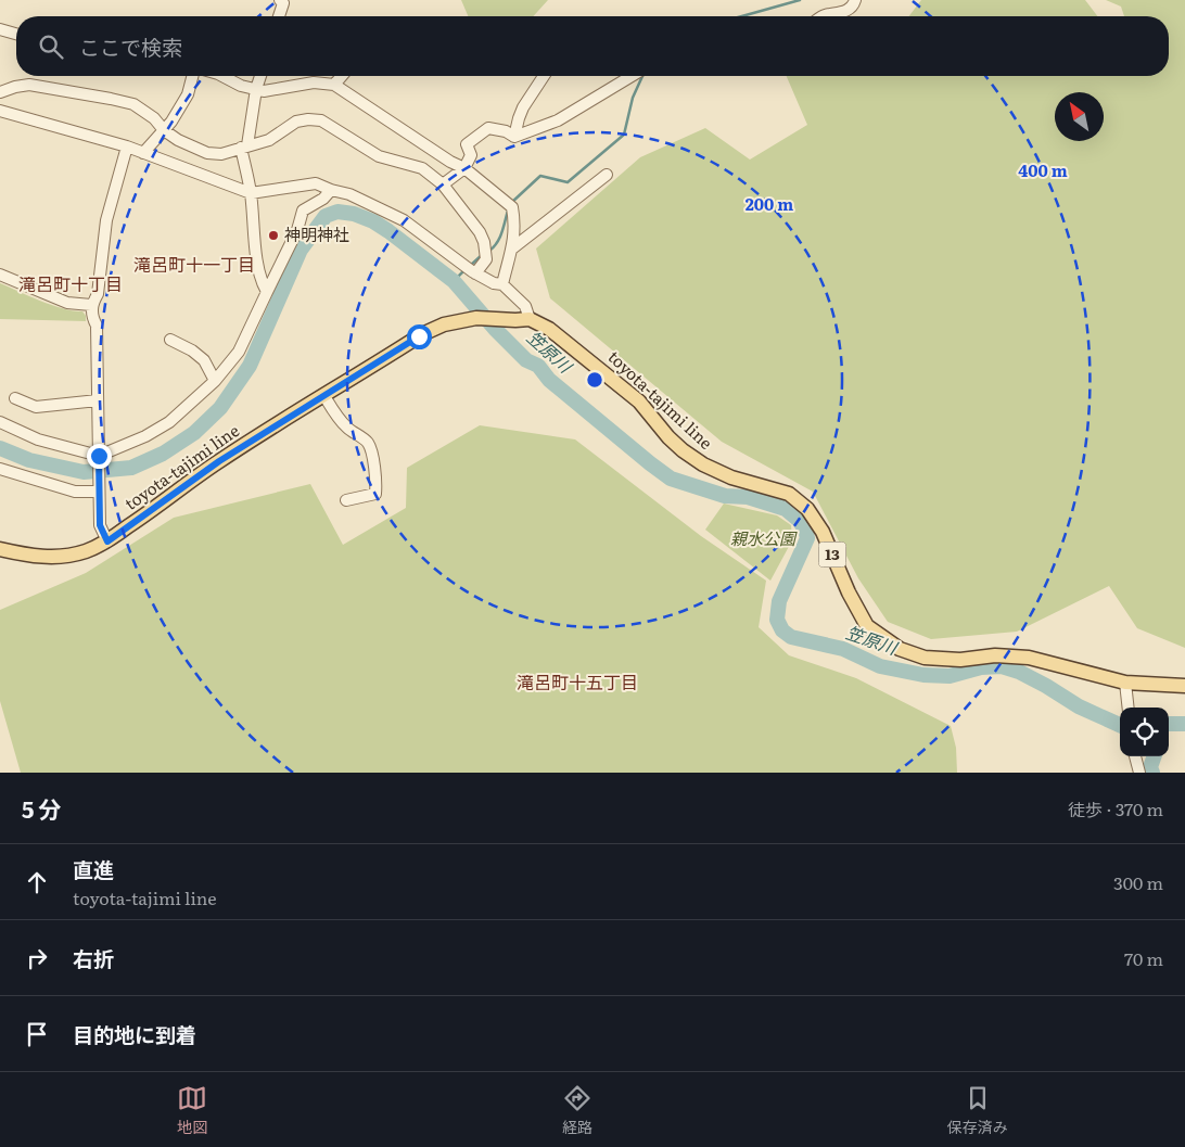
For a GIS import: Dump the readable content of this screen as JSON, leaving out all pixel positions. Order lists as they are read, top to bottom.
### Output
{
  "streets": {
    "main road": ["toyota-tajimi line", "13"]
  },
  "districts": ["滝呂町十一丁目", "滝呂町十丁目", "滝呂町十五丁目"],
  "water": ["笠原川"],
  "parks": ["親水公園"],
  "places": ["神明神社"],
  "north": "top left",
  "page": {
    "search": "ここで検索",
    "heading": ["5 分", "徒歩 · 370 m"],
    "list": [
      ["直進", "toyota-tajimi line", "300 m"],
      ["右折", "70 m"],
      "目的地に到着"
    ],
    "nav": ["地図", "経路", "保存済み"]
  },
  "rings": ["400 m", "200 m"]
}
